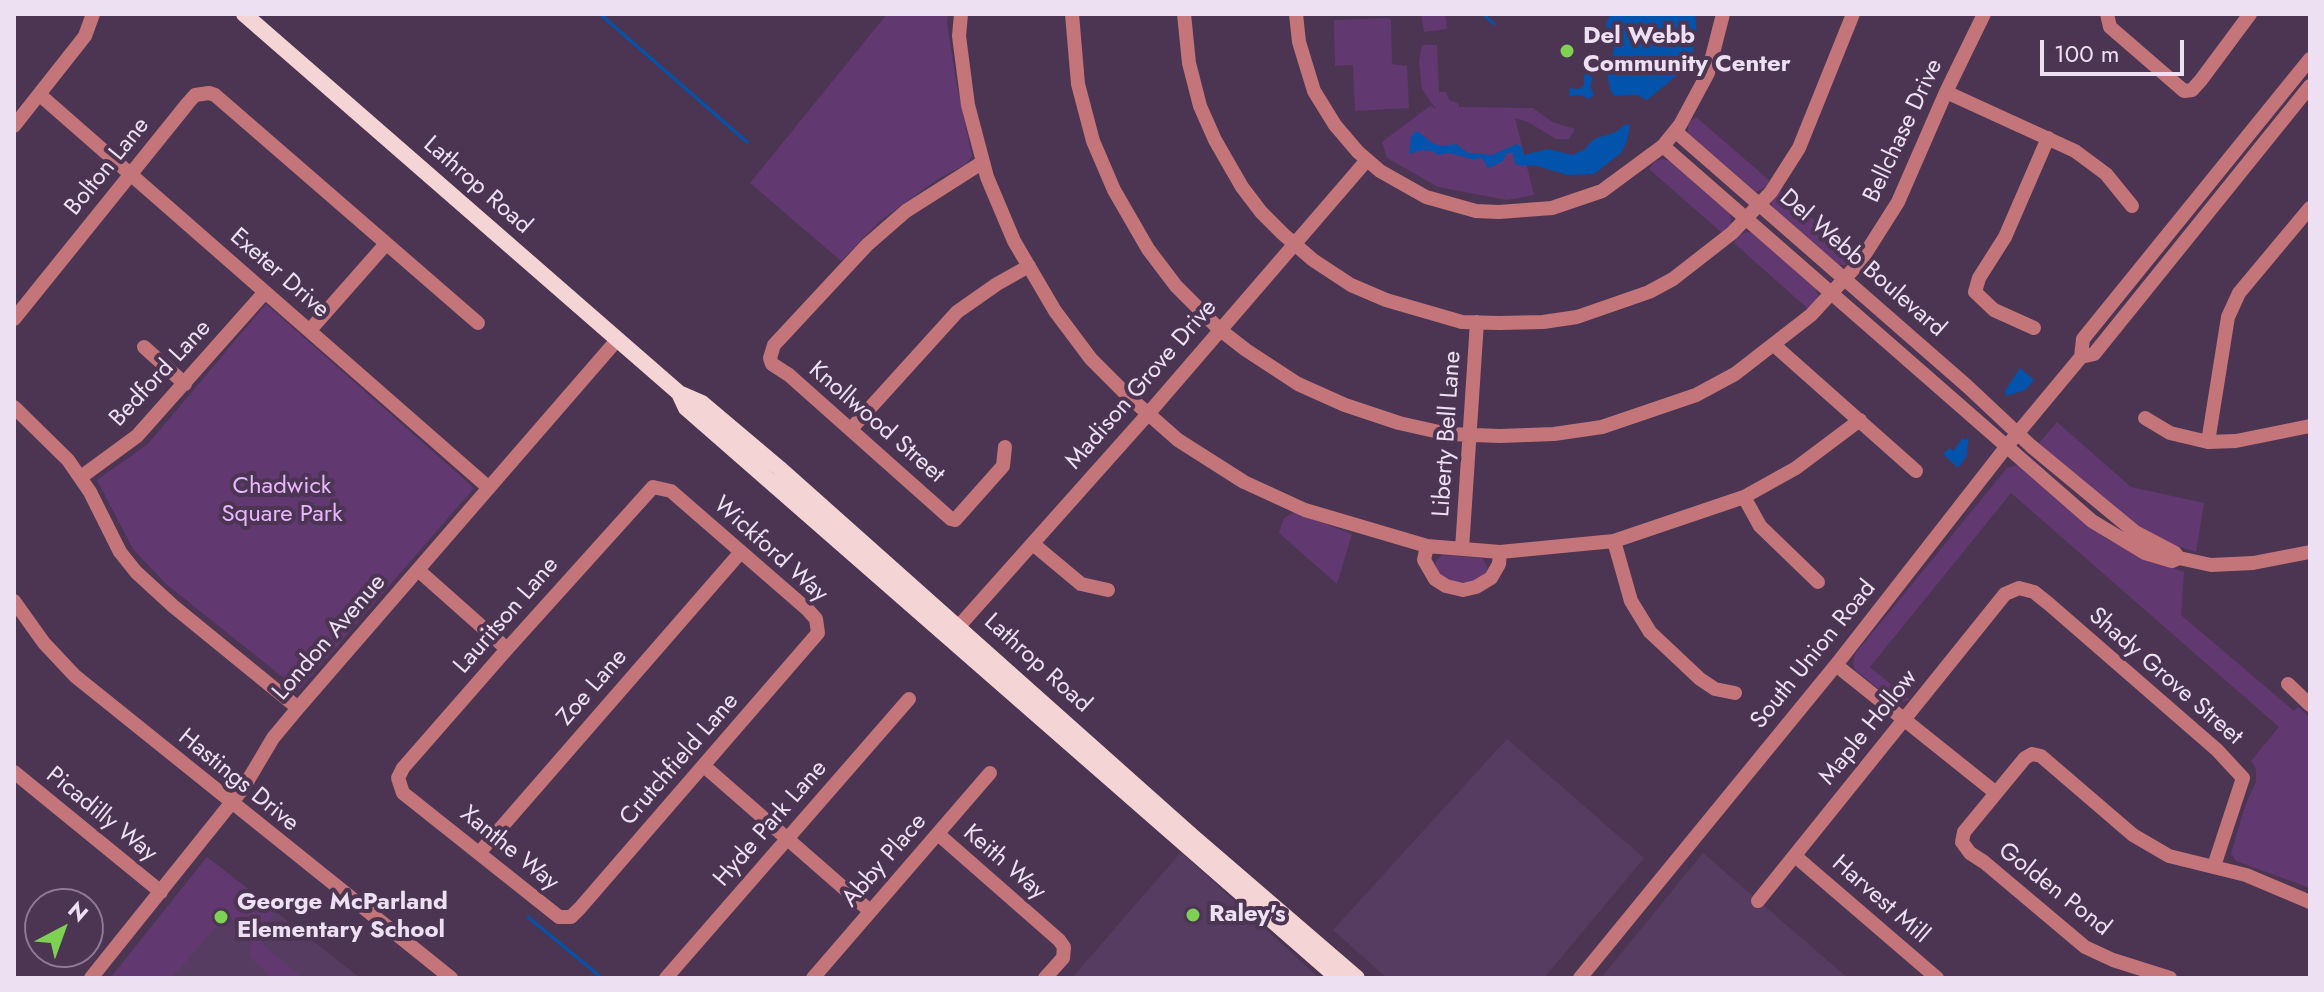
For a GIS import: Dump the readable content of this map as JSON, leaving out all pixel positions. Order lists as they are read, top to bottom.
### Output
{
  "streets": {
    "main road": ["Lathrop Road"],
    "street": [
      "Bellchase Drive",
      "Bolton Lane",
      "Del Webb Boulevard",
      "Exeter Drive",
      "Bedford Lane",
      "Madison Grove Drive",
      "Knollwood Street",
      "Liberty Bell Lane",
      "Wickford Way",
      "Lauritson Lane",
      "London Avenue",
      "South Union Road",
      "Shady Grove Street",
      "Zoe Lane",
      "Maple Hollow",
      "Crutchfield Lane",
      "Hastings Drive",
      "Picadilly Way",
      "Hyde Park Lane",
      "Xanthe Way",
      "Abby Place",
      "Keith Way",
      "Golden Pond",
      "Harvest Mill"
    ]
  },
  "crossings": [
    ["Bellchase Drive", "Del Webb Boulevard"],
    ["Bellchase Drive", "Madison Grove Drive"],
    ["Bellchase Drive", "Liberty Bell Lane"],
    ["Bolton Lane", "Exeter Drive"],
    ["Lathrop Road", "Madison Grove Drive"],
    ["Lathrop Road", "London Avenue"],
    ["Del Webb Boulevard", "South Union Road"],
    ["Exeter Drive", "Bedford Lane"],
    ["Exeter Drive", "London Avenue"],
    ["Wickford Way", "Lauritson Lane"],
    ["Wickford Way", "Zoe Lane"],
    ["Wickford Way", "Crutchfield Lane"],
    ["Lauritson Lane", "Xanthe Way"],
    ["London Avenue", "Hastings Drive"],
    ["London Avenue", "Picadilly Way"],
    ["Shady Grove Street", "Maple Hollow"],
    ["Zoe Lane", "Xanthe Way"],
    ["Maple Hollow", "Harvest Mill"],
    ["Crutchfield Lane", "Xanthe Way"],
    ["Abby Place", "Keith Way"]
  ],
  "parks": ["Chadwick Square Park"],
  "places": ["Del Webb Community Center", "Raley's", "George McParland Elementary School"],
  "scale_bar": "100 m",
  "north": "top right"
}
